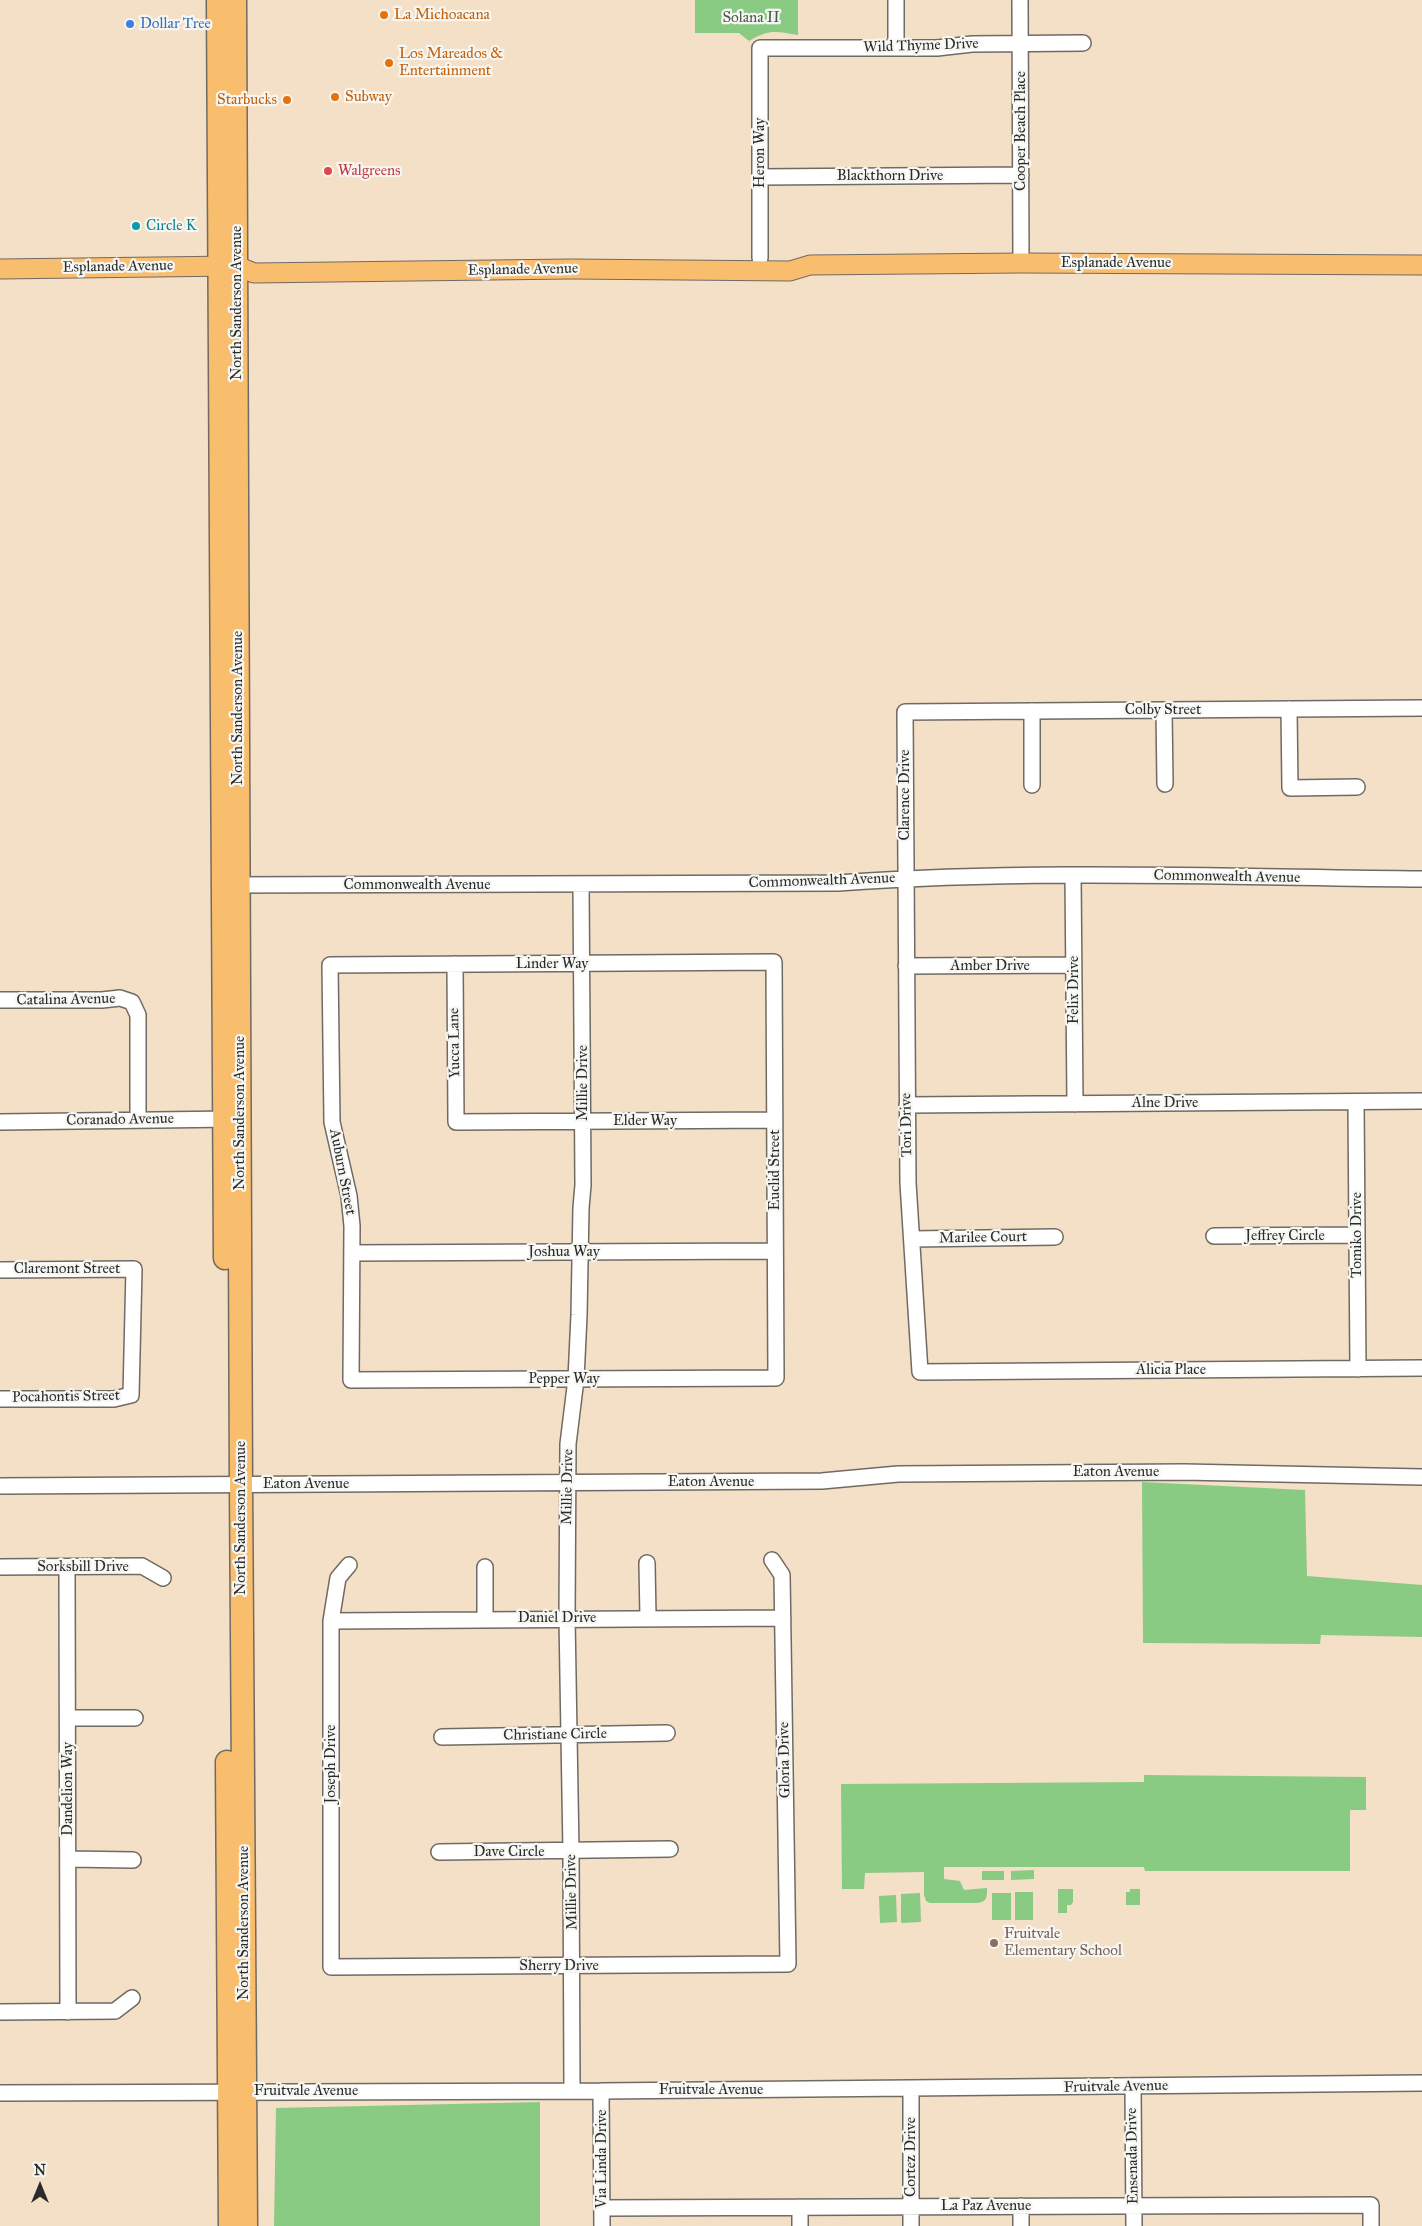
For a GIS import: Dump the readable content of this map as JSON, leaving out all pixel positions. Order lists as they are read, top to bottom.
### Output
{
  "streets": {
    "highway": ["North Sanderson Avenue"],
    "main road": ["Esplanade Avenue"],
    "street": [
      "Wild Thyme Drive",
      "Cooper Beach Place",
      "Heron Way",
      "Blackthorn Drive",
      "Colby Street",
      "Clarence Drive",
      "Commonwealth Avenue",
      "Linder Way",
      "Amber Drive",
      "Felix Drive",
      "Catalina Avenue",
      "Yucca Lane",
      "Millie Drive",
      "Alne Drive",
      "Coranado Avenue",
      "Elder Way",
      "Tori Drive",
      "Euclid Street",
      "Auburn Street",
      "Tomiko Drive",
      "Jeffrey Circle",
      "Marilee Court",
      "Joshua Way",
      "Claremont Street",
      "Alicia Place",
      "Pepper Way",
      "Pocahontis Street",
      "Eaton Avenue",
      "Sorksbill Drive",
      "Daniel Drive",
      "Christiane Circle",
      "Gloria Drive",
      "Joseph Drive",
      "Dandelion Way",
      "Dave Circle",
      "Sherry Drive",
      "Fruitvale Avenue",
      "Ensenada Drive",
      "Cortez Drive",
      "Via Linda Drive",
      "La Paz Avenue"
    ]
  },
  "crossings": [
    ["Wild Thyme Drive", "Cooper Beach Place"],
    ["Wild Thyme Drive", "Heron Way"],
    ["Cooper Beach Place", "Blackthorn Drive"],
    ["Cooper Beach Place", "Esplanade Avenue"],
    ["Heron Way", "Blackthorn Drive"],
    ["Heron Way", "Esplanade Avenue"],
    ["Esplanade Avenue", "North Sanderson Avenue"],
    ["North Sanderson Avenue", "Commonwealth Avenue"],
    ["North Sanderson Avenue", "Coranado Avenue"],
    ["North Sanderson Avenue", "Eaton Avenue"],
    ["North Sanderson Avenue", "Fruitvale Avenue"],
    ["Colby Street", "Clarence Drive"],
    ["Clarence Drive", "Commonwealth Avenue"],
    ["Clarence Drive", "Tori Drive"],
    ["Commonwealth Avenue", "Felix Drive"],
    ["Commonwealth Avenue", "Millie Drive"],
    ["Commonwealth Avenue", "Tori Drive"],
    ["Linder Way", "Yucca Lane"],
    ["Linder Way", "Millie Drive"],
    ["Linder Way", "Euclid Street"],
    ["Linder Way", "Auburn Street"],
    ["Amber Drive", "Felix Drive"],
    ["Amber Drive", "Tori Drive"],
    ["Felix Drive", "Alne Drive"],
    ["Catalina Avenue", "Coranado Avenue"],
    ["Yucca Lane", "Elder Way"],
    ["Millie Drive", "Elder Way"],
    ["Millie Drive", "Joshua Way"],
    ["Millie Drive", "Pepper Way"],
    ["Millie Drive", "Eaton Avenue"],
    ["Millie Drive", "Daniel Drive"],
    ["Millie Drive", "Christiane Circle"],
    ["Millie Drive", "Dave Circle"],
    ["Millie Drive", "Sherry Drive"],
    ["Millie Drive", "Fruitvale Avenue"],
    ["Alne Drive", "Tori Drive"],
    ["Alne Drive", "Tomiko Drive"],
    ["Elder Way", "Euclid Street"],
    ["Tori Drive", "Marilee Court"],
    ["Tori Drive", "Alicia Place"],
    ["Euclid Street", "Joshua Way"],
    ["Euclid Street", "Pepper Way"],
    ["Auburn Street", "Joshua Way"],
    ["Auburn Street", "Pepper Way"],
    ["Tomiko Drive", "Jeffrey Circle"],
    ["Tomiko Drive", "Alicia Place"],
    ["Claremont Street", "Pocahontis Street"],
    ["Sorksbill Drive", "Dandelion Way"],
    ["Daniel Drive", "Gloria Drive"],
    ["Daniel Drive", "Joseph Drive"],
    ["Gloria Drive", "Sherry Drive"],
    ["Joseph Drive", "Sherry Drive"],
    ["Fruitvale Avenue", "Ensenada Drive"],
    ["Fruitvale Avenue", "Cortez Drive"],
    ["Fruitvale Avenue", "Via Linda Drive"],
    ["Ensenada Drive", "La Paz Avenue"],
    ["Cortez Drive", "La Paz Avenue"],
    ["Via Linda Drive", "La Paz Avenue"]
  ],
  "parks": ["Solana II"],
  "places": [
    "La Michoacana",
    "Dollar Tree",
    "Los Mareados & Entertainment",
    "Subway",
    "Starbucks",
    "Walgreens",
    "Circle K",
    "Fruitvale Elementary School"
  ],
  "north": "top"
}
